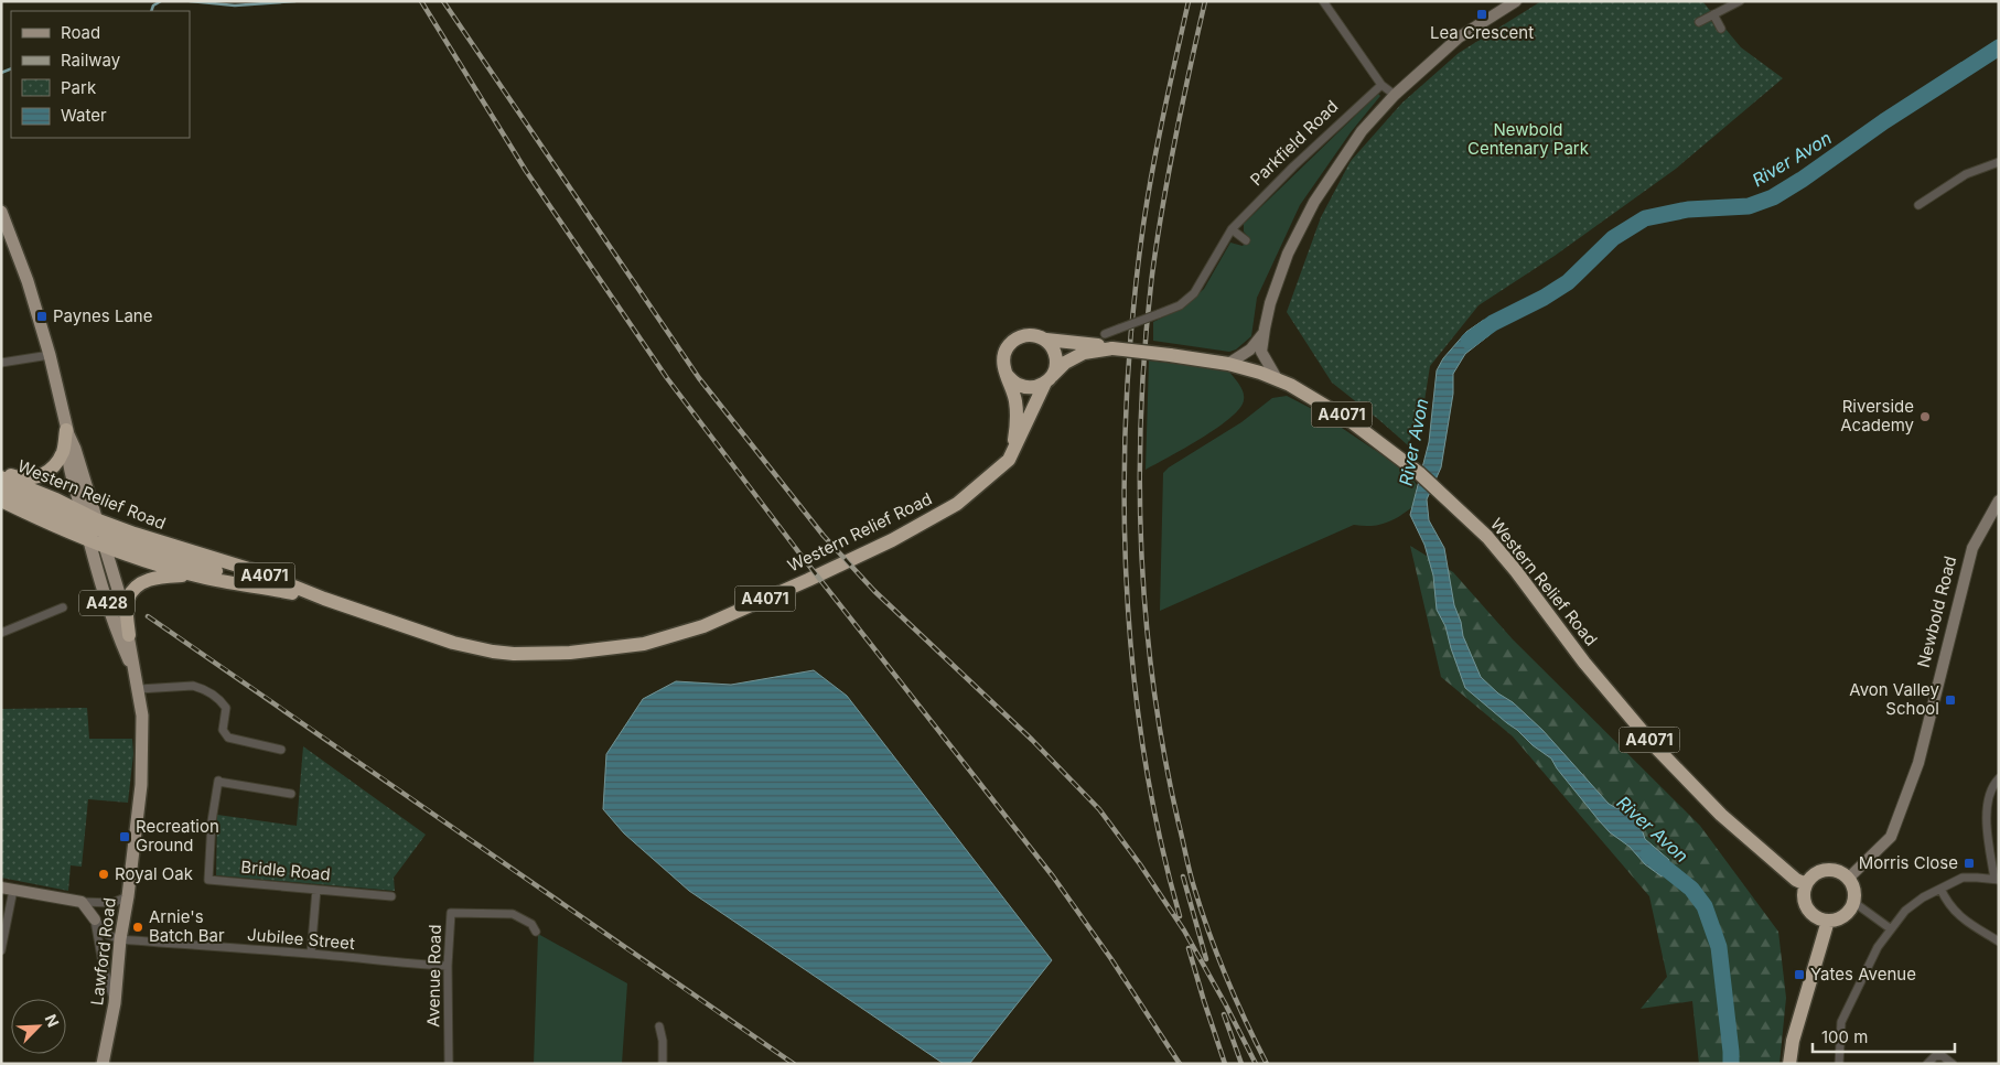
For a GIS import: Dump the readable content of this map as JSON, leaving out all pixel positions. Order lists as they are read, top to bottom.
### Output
{
  "streets": {
    "highway": ["A4071", "Western Relief Road"],
    "main road": ["A428", "Lawford Road"],
    "street": [
      "Parkfield Road",
      "Newbold Road",
      "Bridle Road",
      "Jubilee Street",
      "Avenue Road"
    ]
  },
  "crossings": [
    ["Parkfield Road", "Western Relief Road"],
    ["A4071", "Western Relief Road"],
    ["Western Relief Road", "Newbold Road"],
    ["Western Relief Road", "Lawford Road"],
    ["Jubilee Street", "Lawford Road"],
    ["Jubilee Street", "Avenue Road"]
  ],
  "water": ["River Avon"],
  "parks": ["Newbold Centenary Park"],
  "places": {
    "transit": [
      "Lea Crescent",
      "Paynes Lane",
      "Avon Valley School",
      "Recreation Ground",
      "Morris Close",
      "Yates Avenue"
    ],
    "other": ["Riverside Academy", "Royal Oak", "Arnie's Batch Bar"]
  },
  "legend": [
    "Road",
    "Railway",
    "Park",
    "Water"
  ],
  "scale_bar": "100 m",
  "north": "top right"
}
